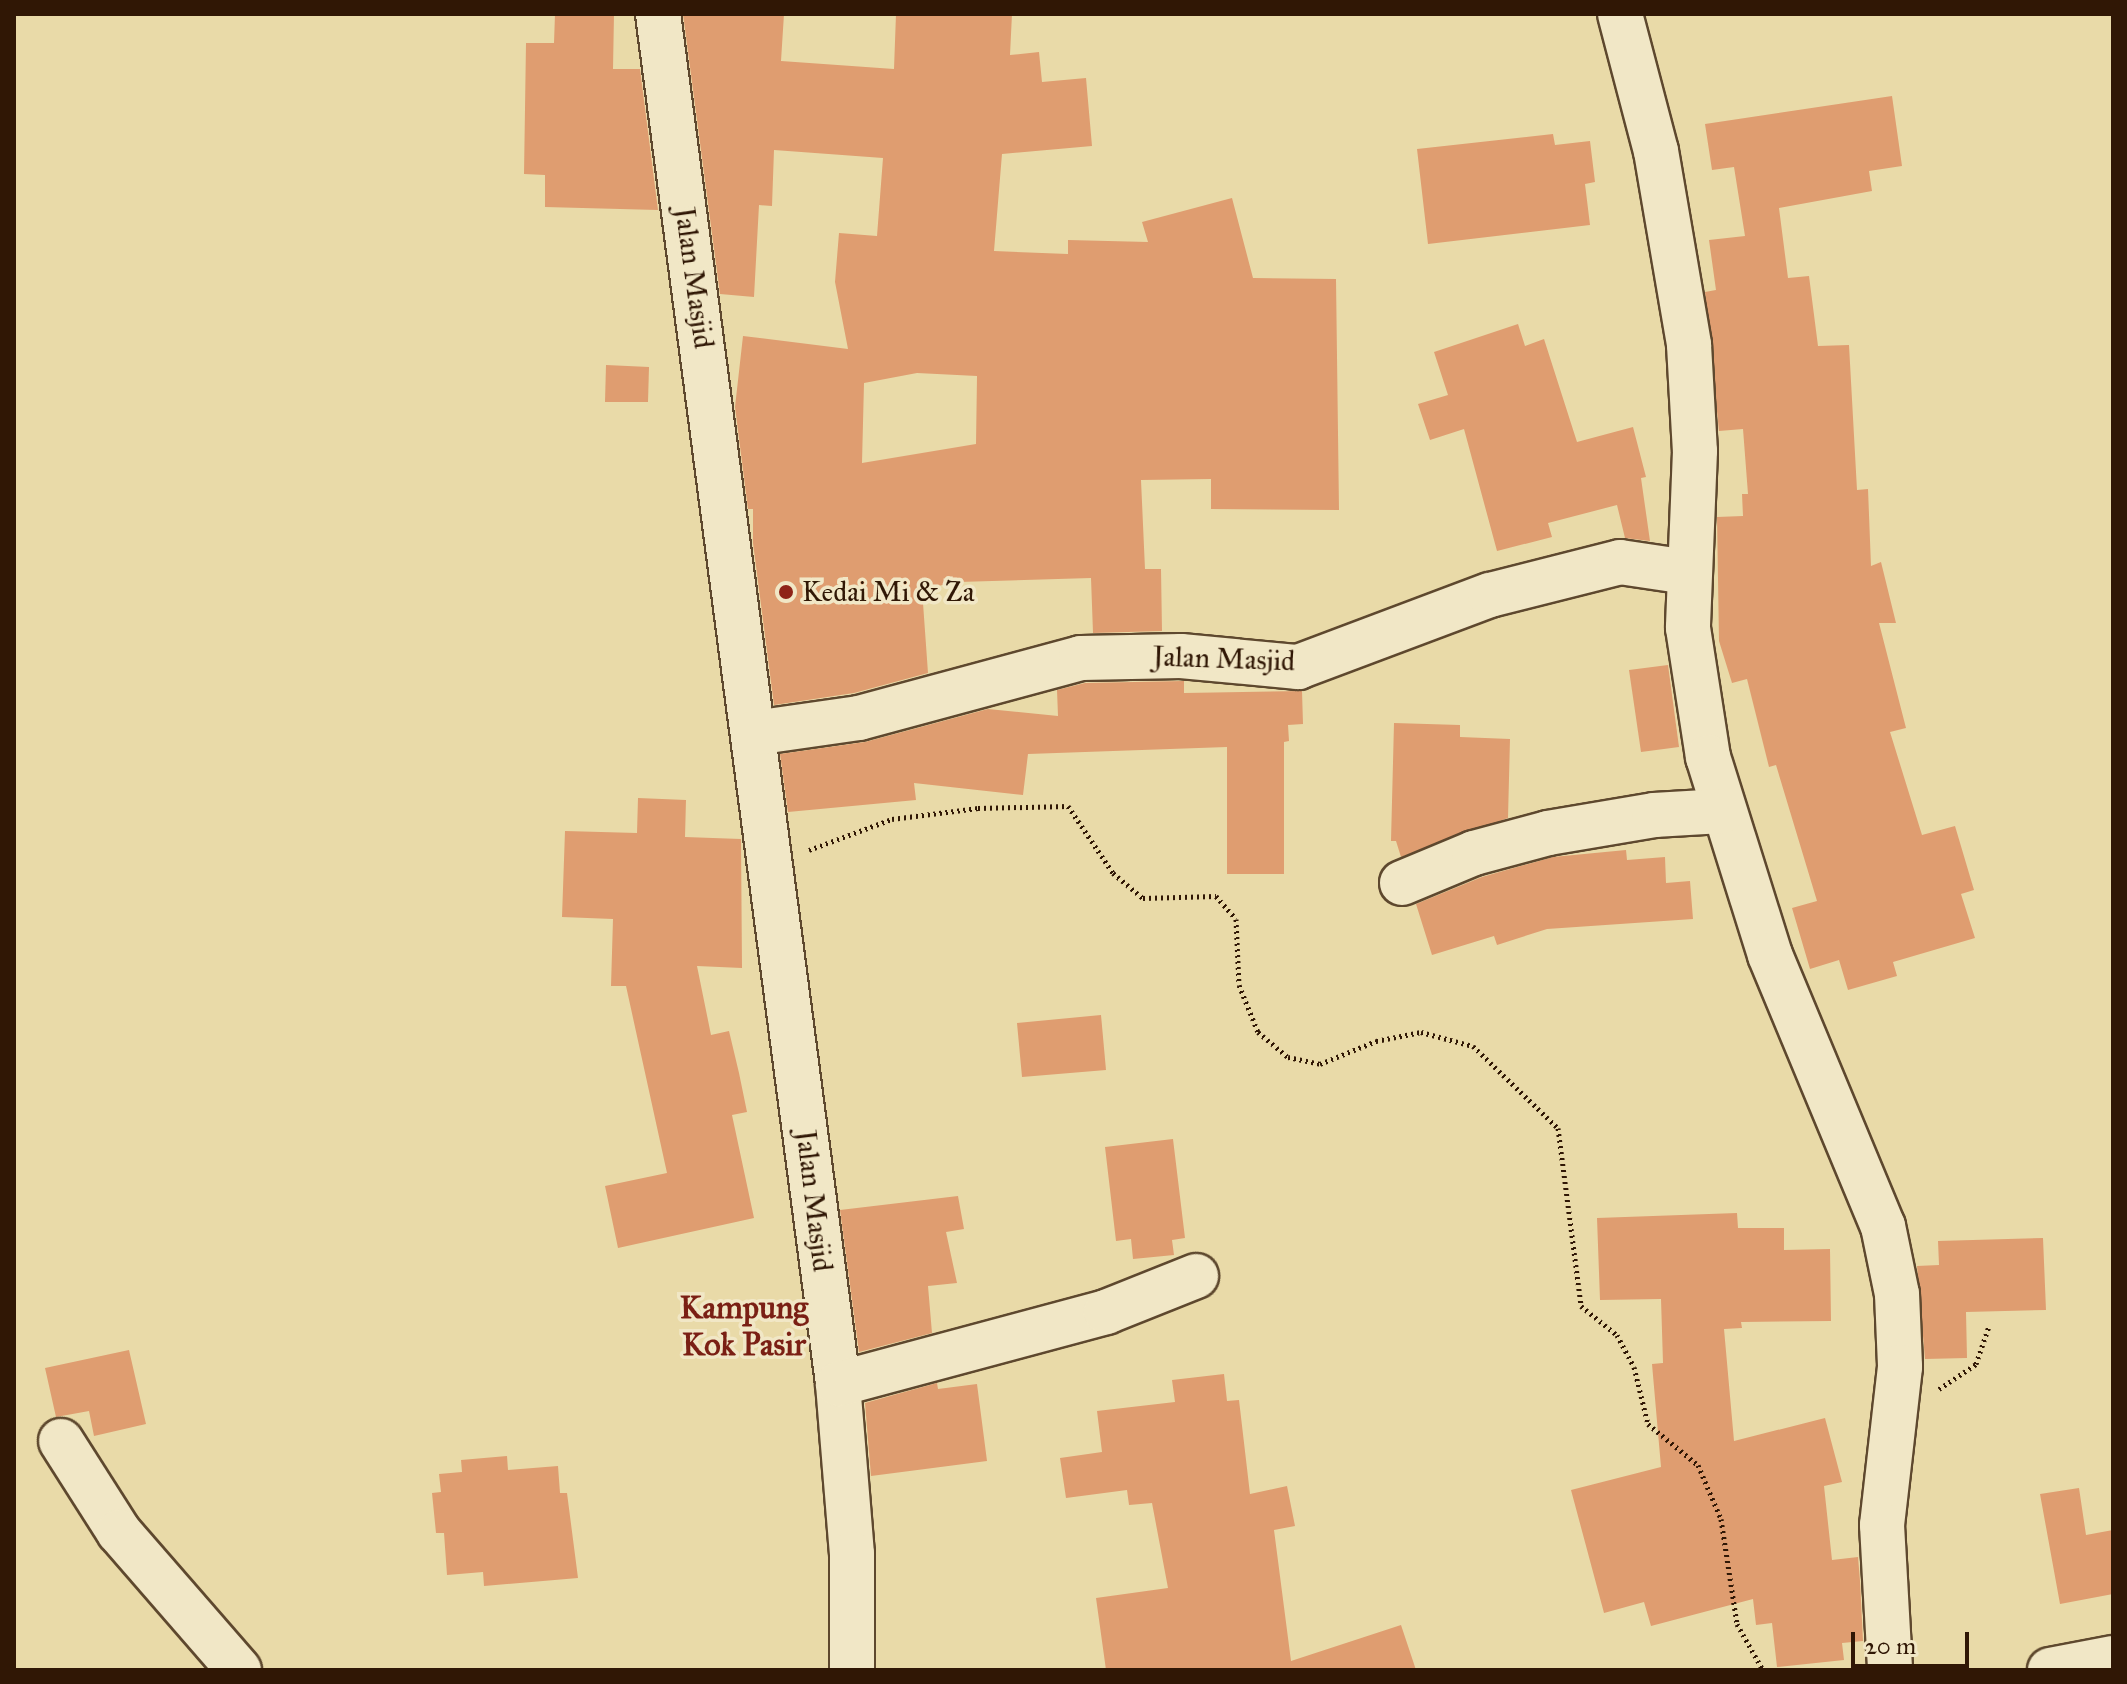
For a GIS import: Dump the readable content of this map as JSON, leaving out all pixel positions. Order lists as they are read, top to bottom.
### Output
{
  "streets": {
    "street": ["Jalan Masjid"]
  },
  "districts": ["Kampung Kok Pasir"],
  "places": ["Kedai Mi & Za"],
  "scale_bar": "20 m"
}
